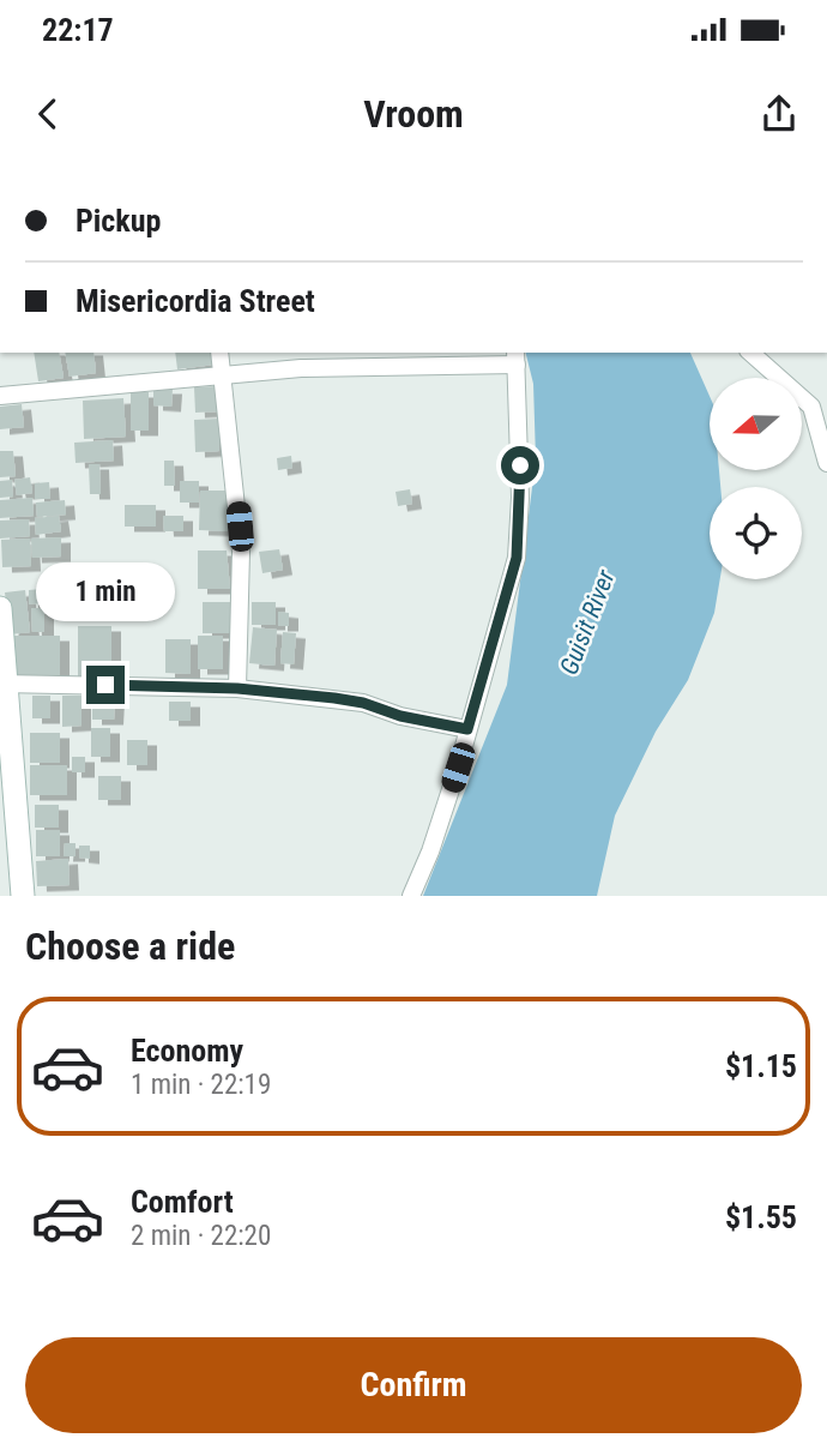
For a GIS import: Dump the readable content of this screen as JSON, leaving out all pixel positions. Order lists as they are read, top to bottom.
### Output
{
  "water": ["Guisit River"],
  "north": "left",
  "page": {
    "status": "22:17",
    "header": "Vroom",
    "banner": ["Pickup", "Misericordia Street"],
    "bubble": "1 min",
    "heading": "Choose a ride",
    "list": [
      {
        "name": "Economy",
        "note": "1 min · 22:19",
        "value": "$1.15"
      },
      {
        "name": "Comfort",
        "note": "2 min · 22:20",
        "value": "$1.55"
      }
    ],
    "buttons": "Confirm"
  }
}
